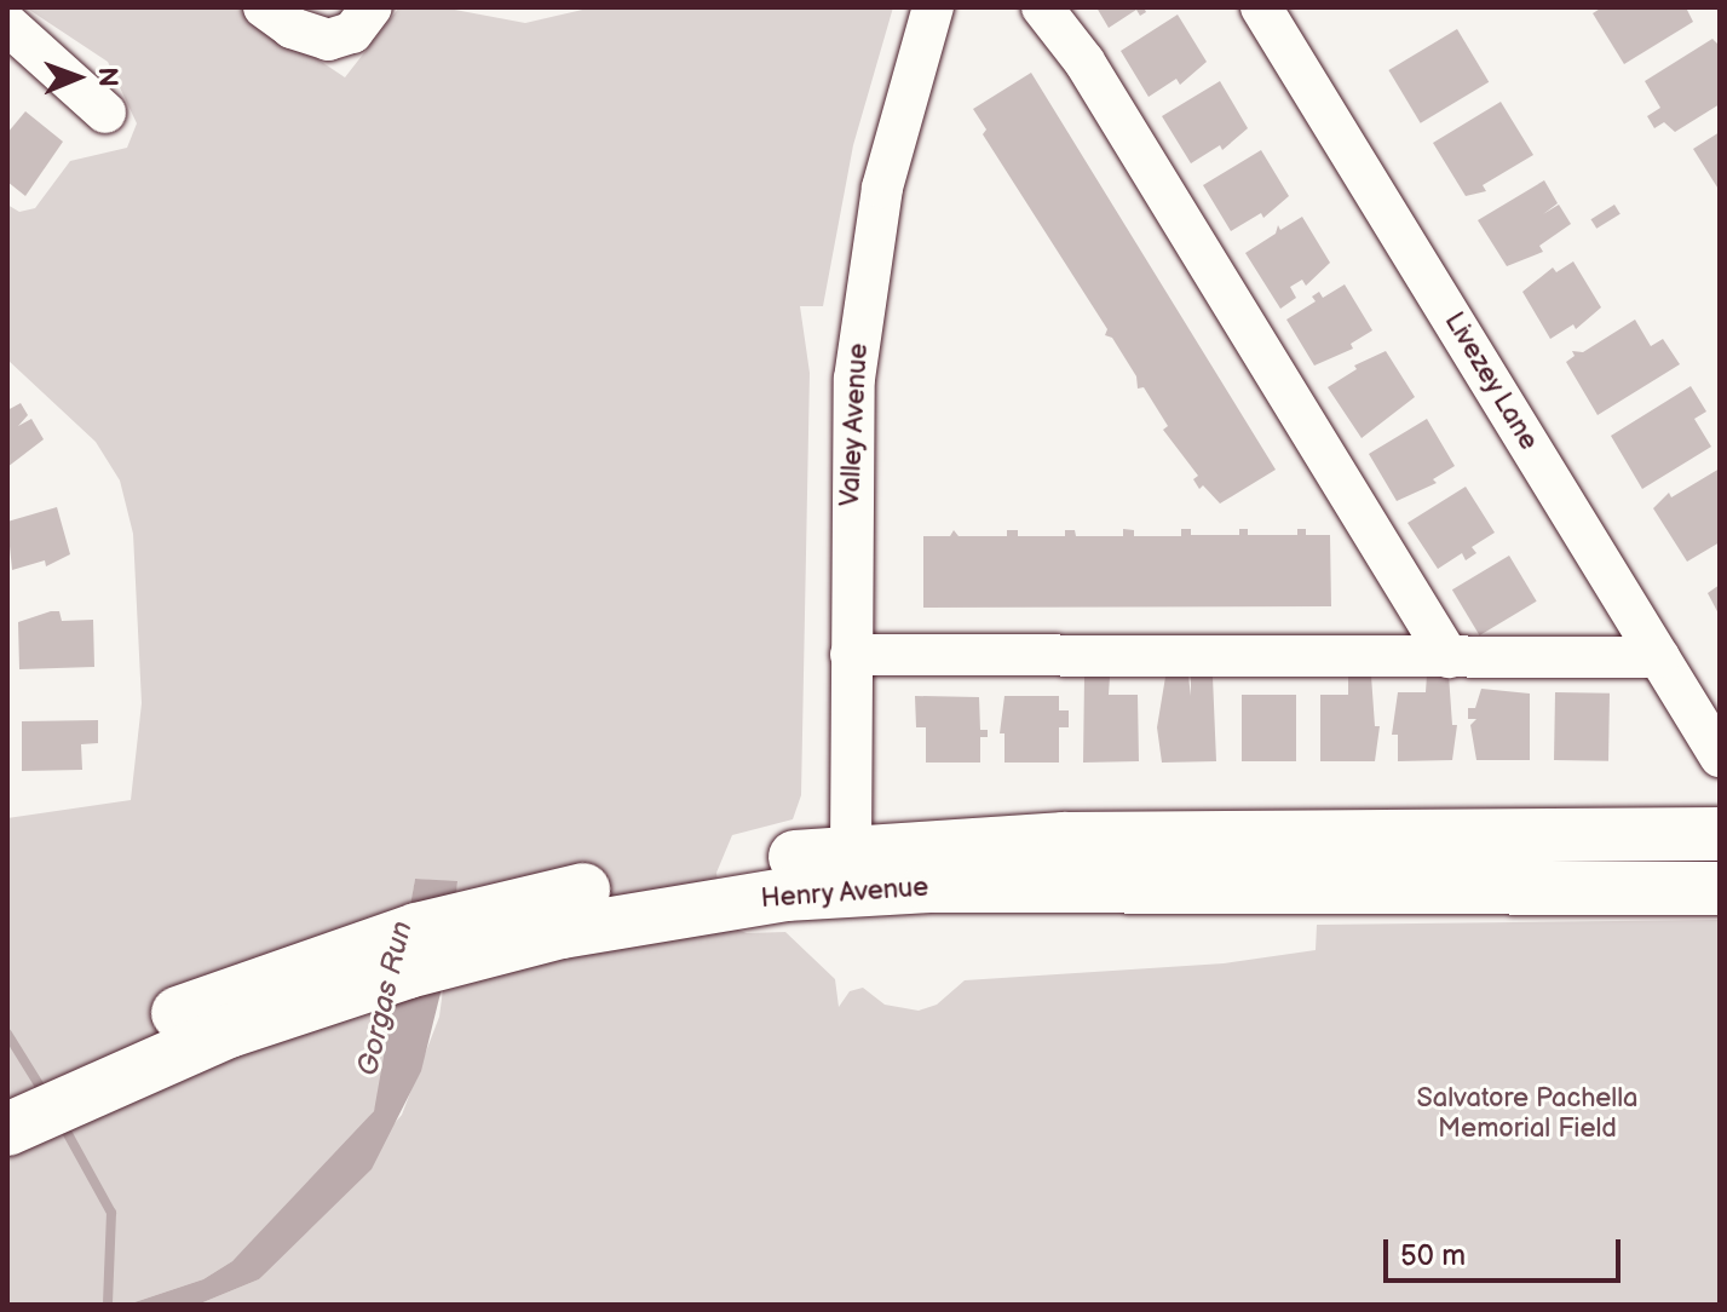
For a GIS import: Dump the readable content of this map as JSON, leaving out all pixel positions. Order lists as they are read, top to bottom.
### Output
{
  "streets": {
    "main road": ["Henry Avenue"],
    "street": ["Livezey Lane", "Valley Avenue"]
  },
  "crossings": [
    ["Valley Avenue", "Henry Avenue"]
  ],
  "water": ["Gorgas Run"],
  "parks": ["Salvatore Pachella Memorial Field"],
  "scale_bar": "50 m",
  "north": "right"
}
